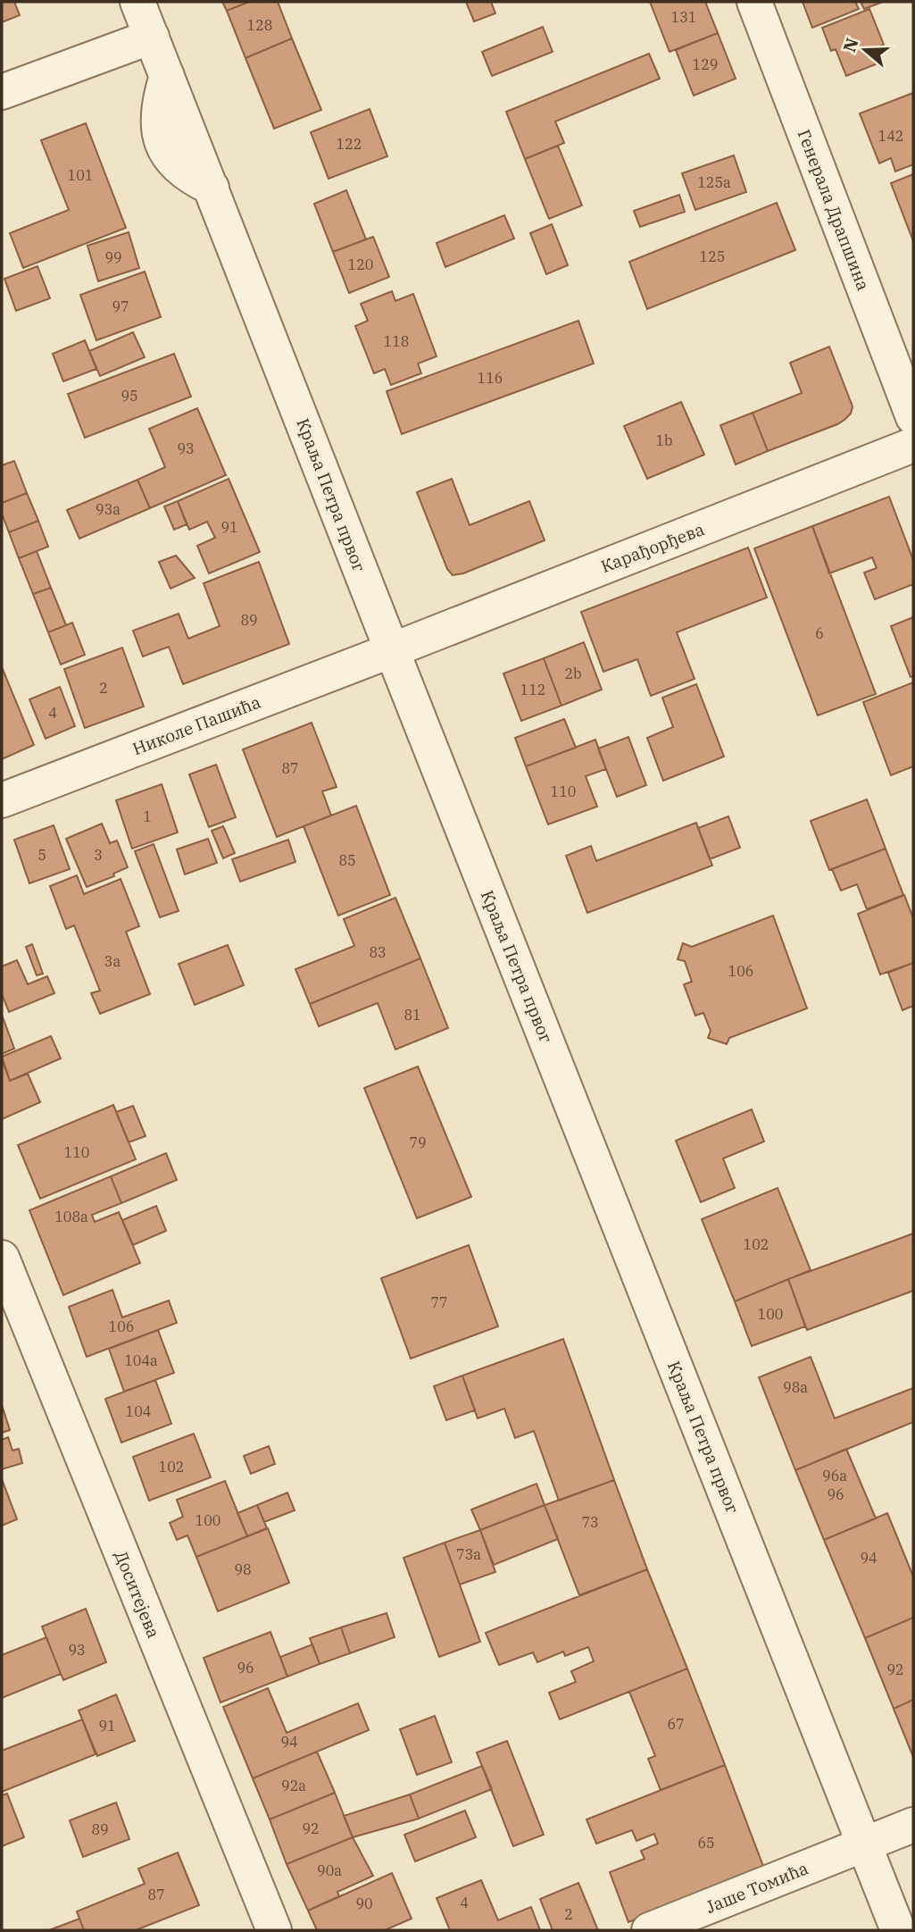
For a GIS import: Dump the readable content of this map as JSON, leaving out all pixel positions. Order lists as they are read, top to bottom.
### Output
{
  "streets": {
    "street": [
      "Генерала Драпшина",
      "Краља Петра првог",
      "Карађорђева",
      "Николе Пашића",
      "Доситејева",
      "Јаше Томића"
    ]
  },
  "crossings": [
    ["Краља Петра првог", "Карађорђева"],
    ["Краља Петра првог", "Николе Пашића"],
    ["Краља Петра првог", "Јаше Томића"],
    ["Карађорђева", "Николе Пашића"]
  ],
  "house_numbers": [
    "131",
    "128",
    "129",
    "142",
    "122",
    "101",
    "125a",
    "125",
    "99",
    "120",
    "97",
    "118",
    "116",
    "95",
    "1b",
    "93",
    "93a",
    "91",
    "89",
    "6",
    "2b",
    "2",
    "112",
    "4",
    "87",
    "110",
    "1",
    "5",
    "3",
    "85",
    "83",
    "3a",
    "106",
    "81",
    "79",
    "110",
    "108a",
    "102",
    "77",
    "100",
    "106",
    "104a",
    "98a",
    "104",
    "102",
    "96a",
    "96",
    "100",
    "73",
    "73a",
    "94",
    "98",
    "93",
    "96",
    "92",
    "67",
    "91",
    "94",
    "92a",
    "92",
    "89",
    "65",
    "90a",
    "87",
    "4",
    "90",
    "2"
  ],
  "north": "left"
}
